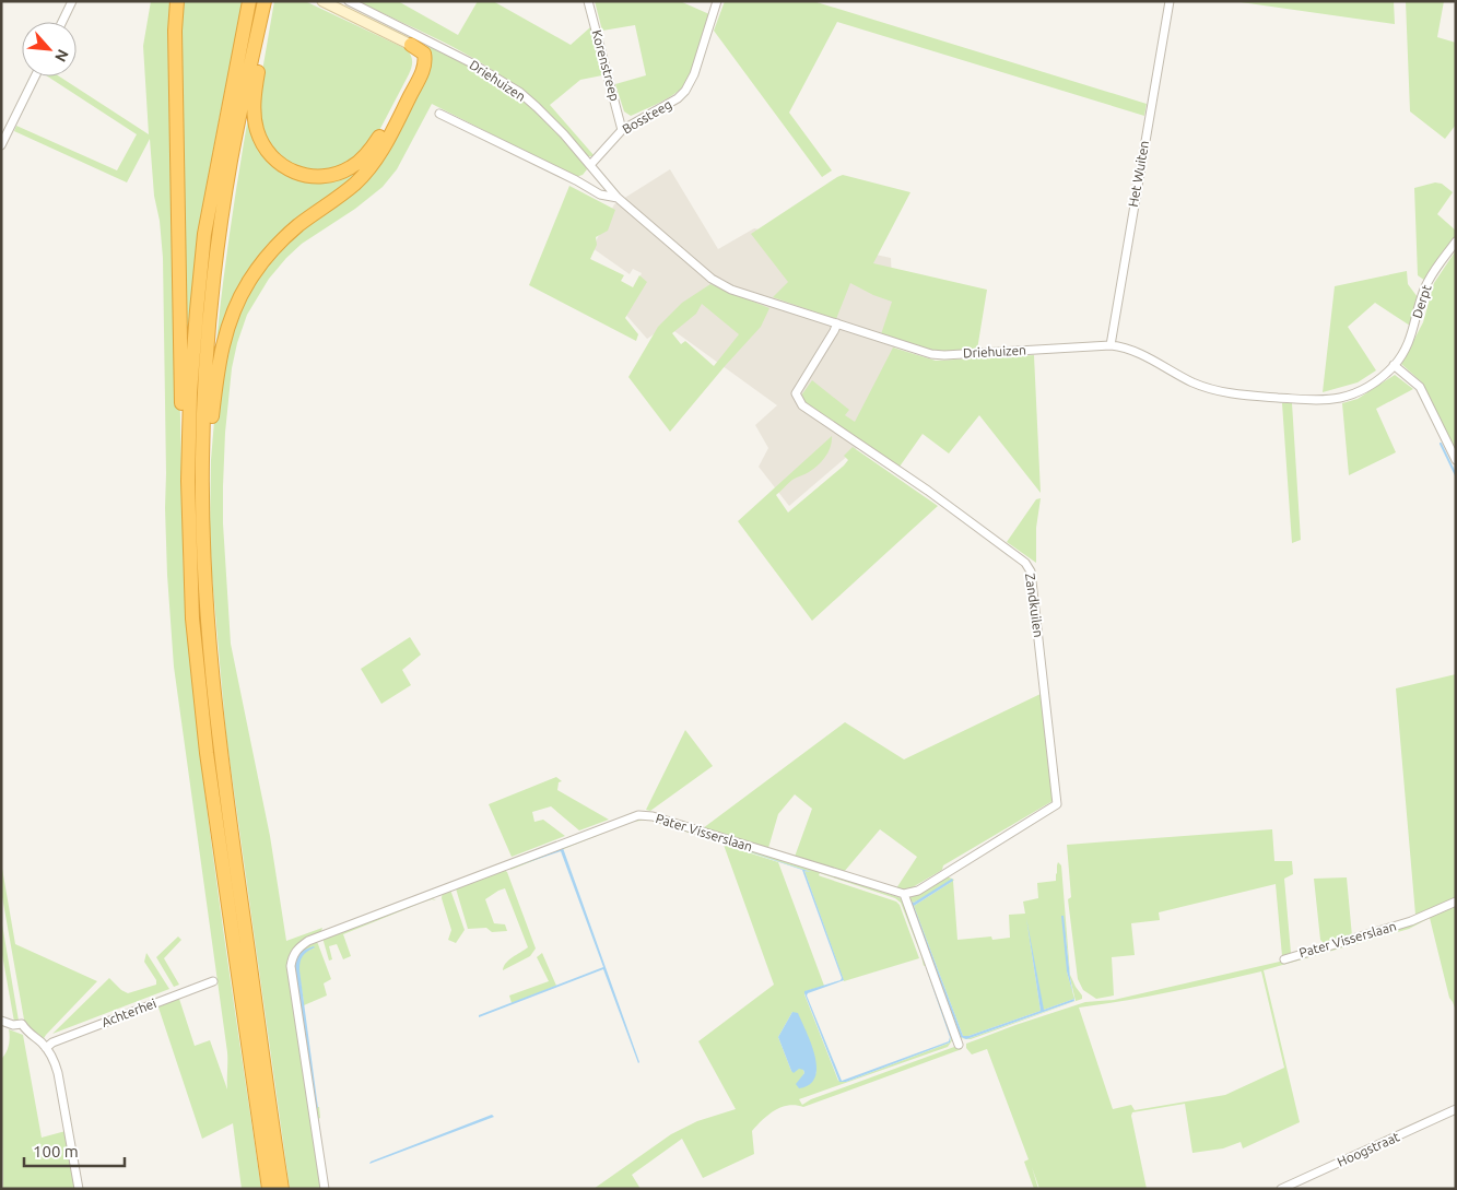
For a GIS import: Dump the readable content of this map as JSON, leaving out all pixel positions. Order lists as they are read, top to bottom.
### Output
{
  "streets": {
    "street": [
      "Korenstreep",
      "Driehuizen",
      "Bossteeg",
      "Het Wuiten",
      "Derpt",
      "Zandkuilen",
      "Pater Visserslaan",
      "Achterhei",
      "Hoogstraat"
    ]
  },
  "crossings": [
    ["Korenstreep", "Bossteeg"],
    ["Driehuizen", "Bossteeg"],
    ["Driehuizen", "Het Wuiten"],
    ["Driehuizen", "Derpt"],
    ["Driehuizen", "Zandkuilen"],
    ["Zandkuilen", "Pater Visserslaan"]
  ],
  "scale_bar": "100 m",
  "north": "bottom right"
}
